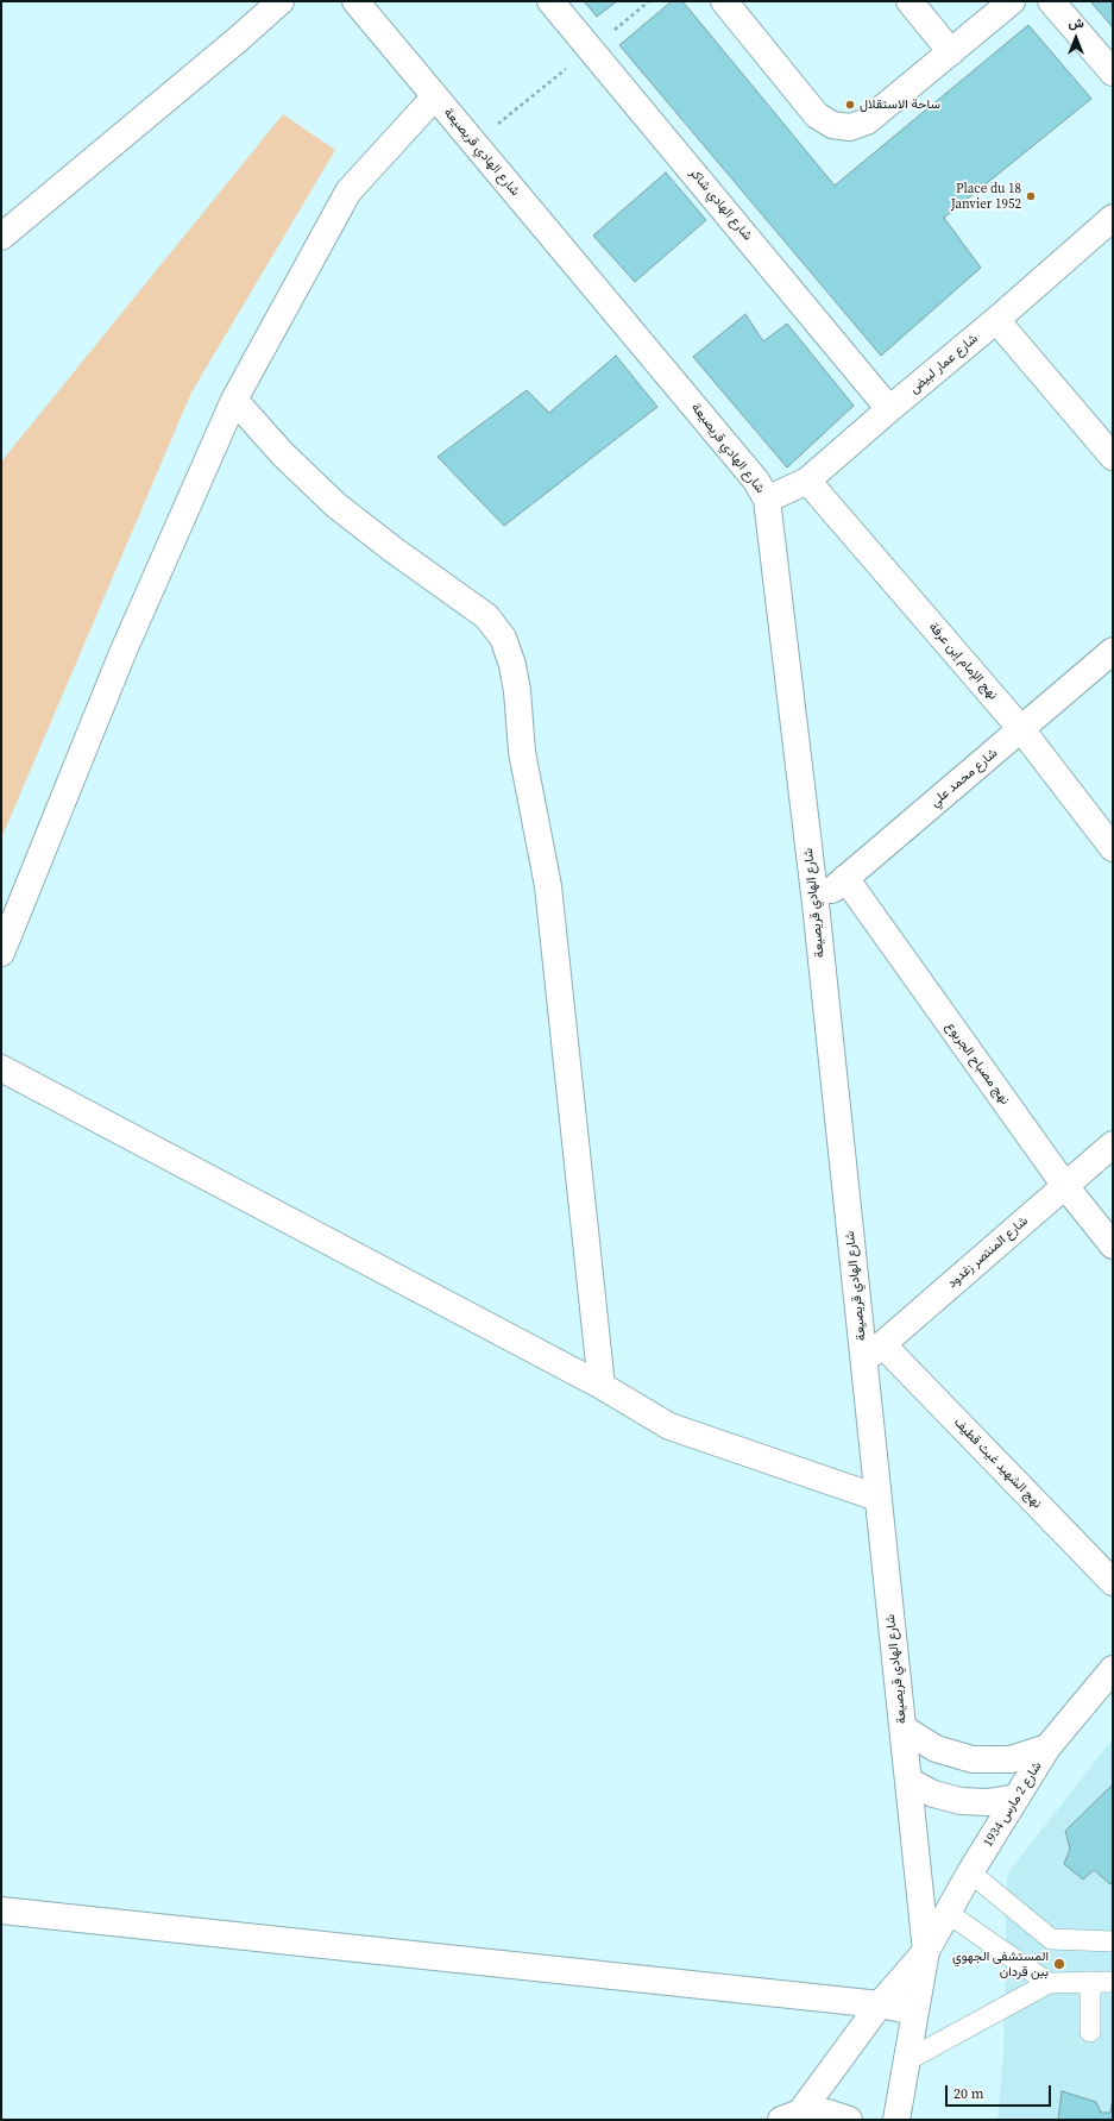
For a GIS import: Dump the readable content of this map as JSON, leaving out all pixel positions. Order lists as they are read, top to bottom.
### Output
{
  "streets": {
    "street": [
      "شارع الهادي قريصيعة",
      "شارع الهادي شاكر",
      "شارع عمار لبيض",
      "نهج الإمام إبن عرفة",
      "شارع محمد علي",
      "نهج مصباح الجربوع",
      "شارع المنتصر زغدود",
      "نهج الشهيد غيث قطيف",
      "شارع 2 مارس 1934"
    ]
  },
  "crossings": [
    ["شارع الهادي قريصيعة", "شارع عمار لبيض"],
    ["شارع الهادي قريصيعة", "شارع محمد علي"],
    ["شارع الهادي قريصيعة", "شارع المنتصر زغدود"],
    ["شارع الهادي قريصيعة", "نهج الشهيد غيث قطيف"],
    ["شارع الهادي قريصيعة", "شارع 2 مارس 1934"],
    ["شارع الهادي شاكر", "شارع عمار لبيض"],
    ["شارع عمار لبيض", "نهج الإمام إبن عرفة"],
    ["نهج الإمام إبن عرفة", "شارع محمد علي"],
    ["شارع محمد علي", "نهج مصباح الجربوع"],
    ["نهج مصباح الجربوع", "شارع المنتصر زغدود"],
    ["شارع المنتصر زغدود", "نهج الشهيد غيث قطيف"]
  ],
  "places": ["ساحة الاستقلال", "Place du 18 Janvier 1952", "المستشفى الجهوي ببن قردان"],
  "scale_bar": "20 m",
  "north": "top"
}
